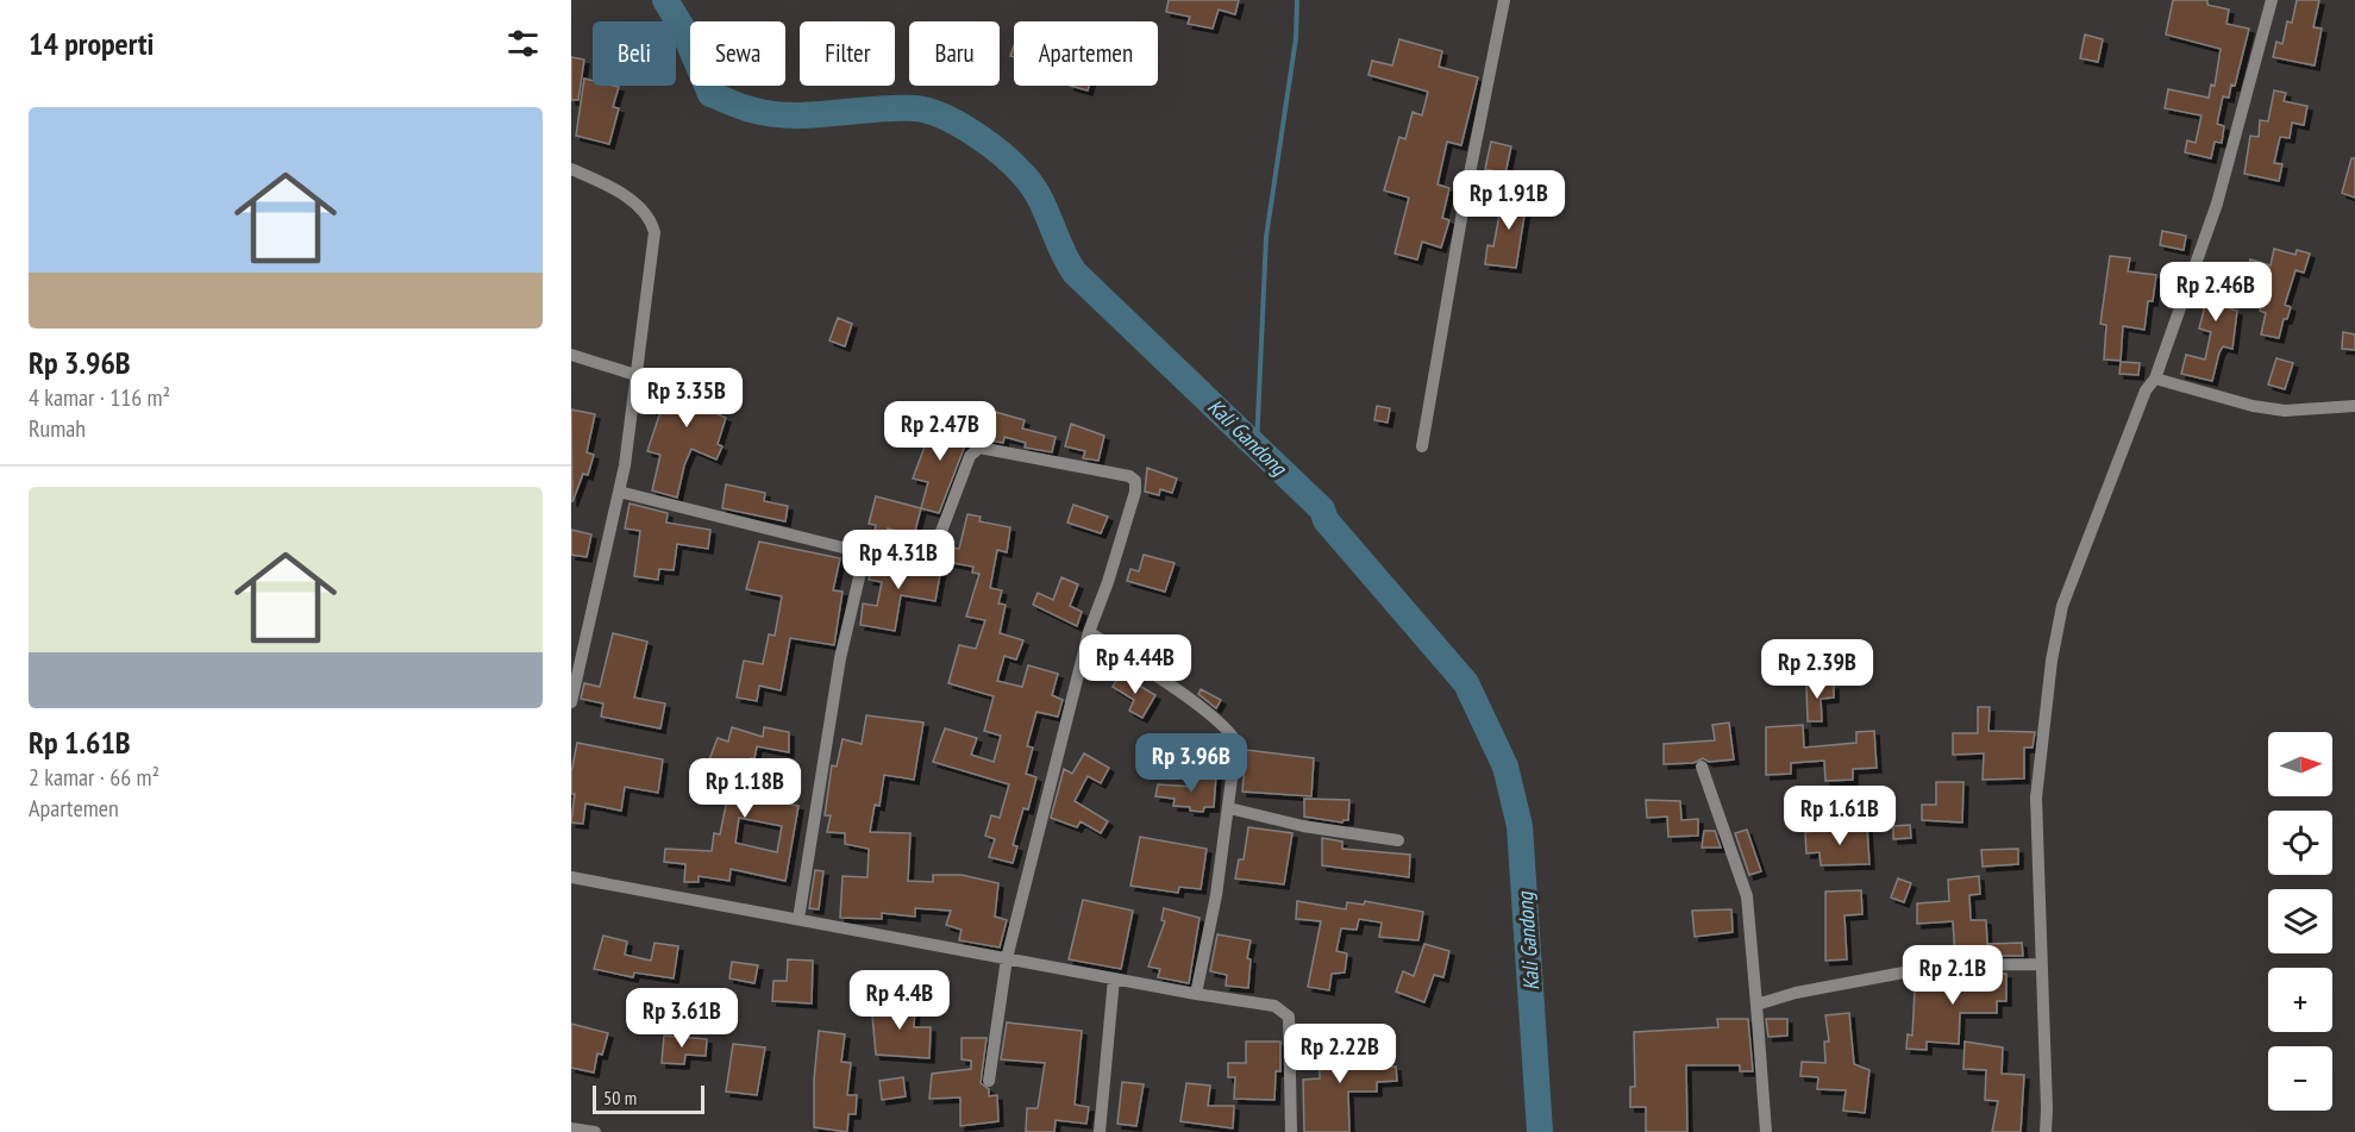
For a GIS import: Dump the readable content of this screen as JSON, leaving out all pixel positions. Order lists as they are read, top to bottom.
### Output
{
  "water": ["Kali Gandong"],
  "scale_bar": "50 m",
  "north": "right",
  "page": {
    "heading": "14 properti",
    "chip": [
      "Beli",
      "Sewa",
      "Filter",
      "Baru",
      "Apartemen"
    ],
    "list": [
      {
        "name": "Rp 3.96B",
        "note": "4 kamar · 116 m² · Rumah"
      },
      {
        "name": "Rp 1.61B",
        "note": "2 kamar · 66 m² · Apartemen"
      }
    ],
    "price": [
      "Rp 1.91B",
      "Rp 2.46B",
      "Rp 3.35B",
      "Rp 2.47B",
      "Rp 4.31B",
      "Rp 4.44B",
      "Rp 2.39B",
      "Rp 3.96B",
      "Rp 1.18B",
      "Rp 1.61B",
      "Rp 2.1B",
      "Rp 4.4B",
      "Rp 3.61B",
      "Rp 2.22B"
    ],
    "map_buttons": ["+", "−"],
    "scale": "50 m"
  }
}
